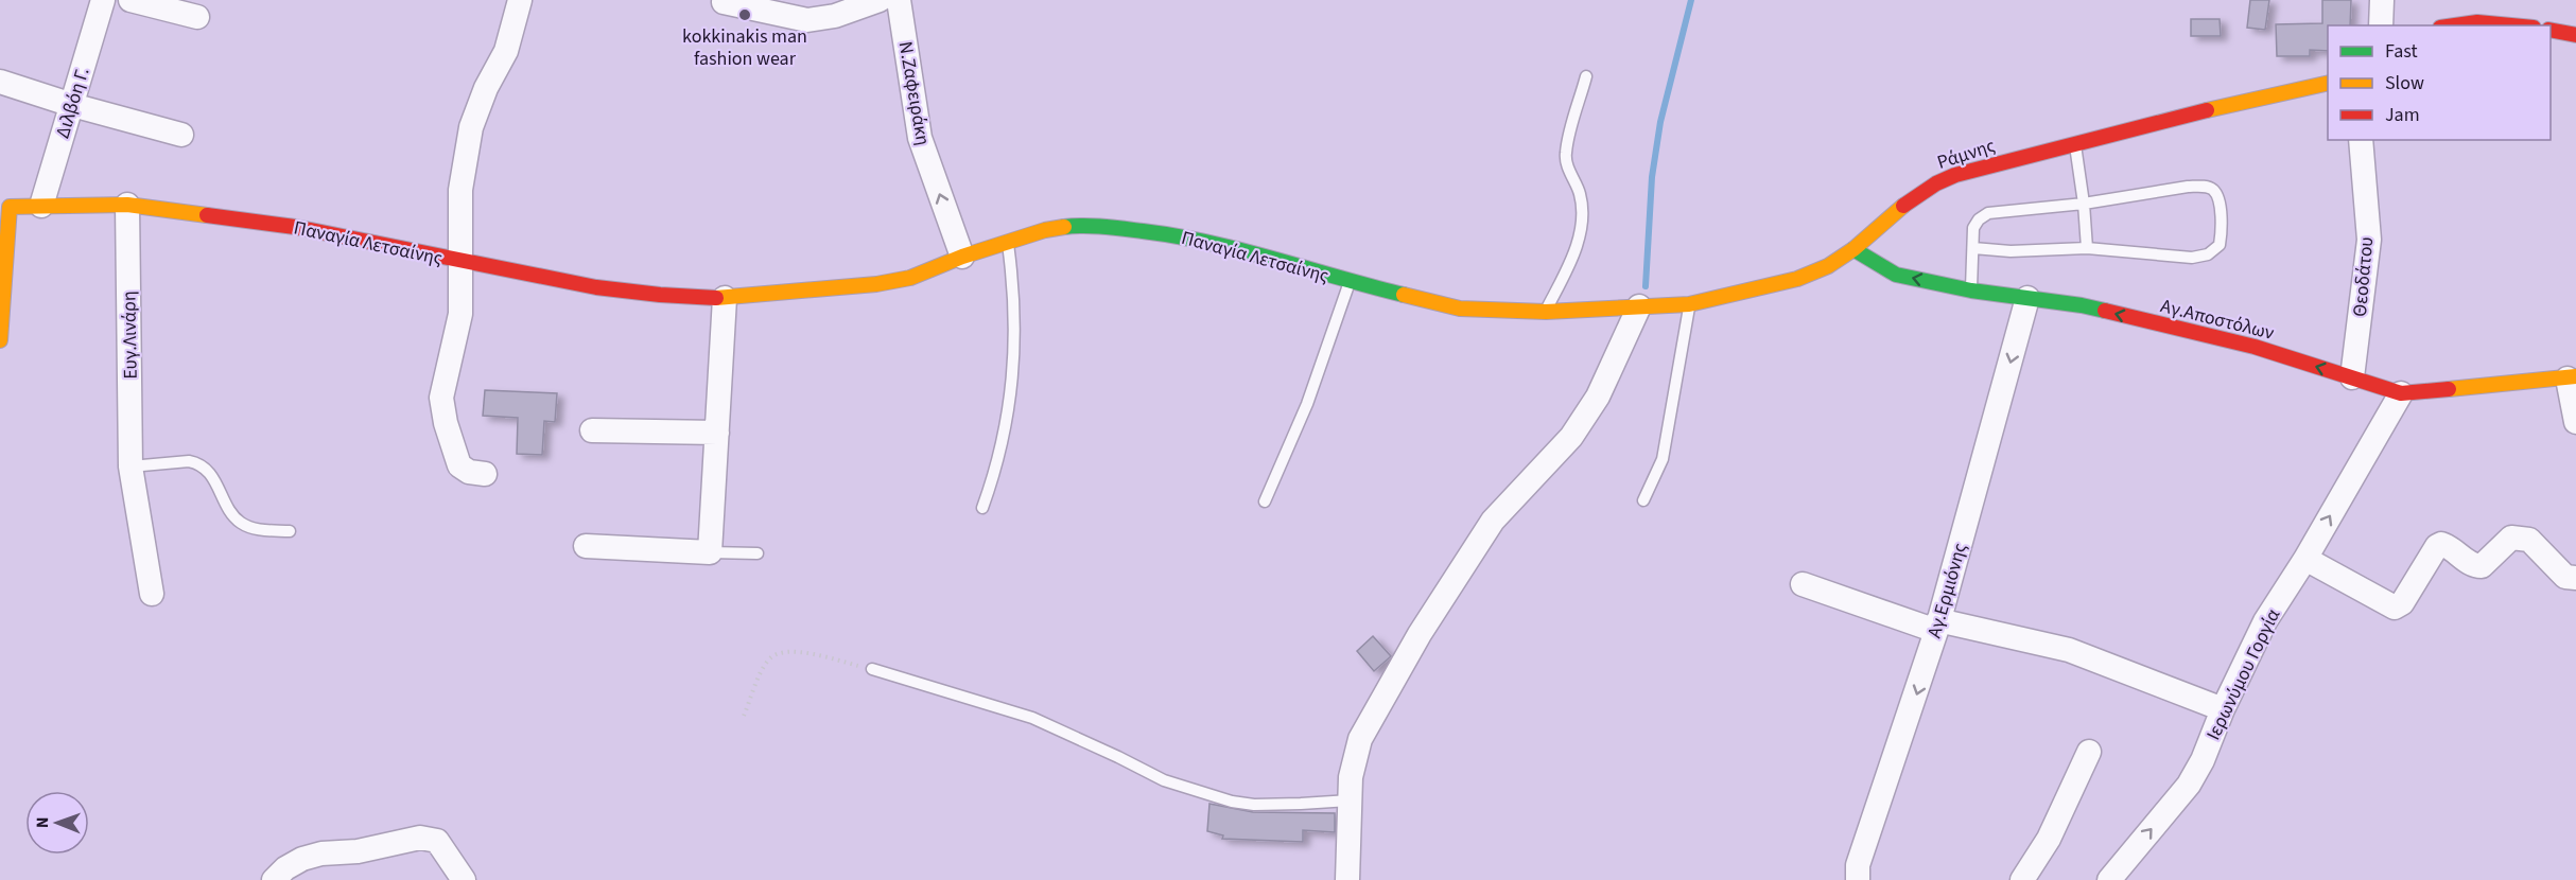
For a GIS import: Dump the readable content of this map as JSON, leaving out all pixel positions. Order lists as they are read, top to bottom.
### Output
{
  "streets": {
    "main road": ["Ράμνης", "Παναγία Λετσαίνης", "Αγ.Αποστόλων"],
    "street": [
      "Ν.Ζαφειράκη",
      "Διλβόη Γ.",
      "Θεοδάτου",
      "Ευγ.Λινάρη",
      "Αγ.Ερμιόνης",
      "Ιερωνύμου Γοργία"
    ]
  },
  "crossings": [
    ["Ν.Ζαφειράκη", "Παναγία Λετσαίνης"],
    ["Διλβόη Γ.", "Παναγία Λετσαίνης"],
    ["Ράμνης", "Παναγία Λετσαίνης"],
    ["Ράμνης", "Αγ.Αποστόλων"],
    ["Παναγία Λετσαίνης", "Ευγ.Λινάρη"],
    ["Θεοδάτου", "Αγ.Αποστόλων"],
    ["Αγ.Αποστόλων", "Αγ.Ερμιόνης"],
    ["Αγ.Αποστόλων", "Ιερωνύμου Γοργία"]
  ],
  "one_way": [
    "Ν.Ζαφειράκη",
    "Αγ.Αποστόλων",
    "Αγ.Ερμιόνης",
    "Ιερωνύμου Γοργία"
  ],
  "places": ["kokkinakis man fashion wear"],
  "legend": ["Fast", "Slow", "Jam"],
  "north": "left"
}
